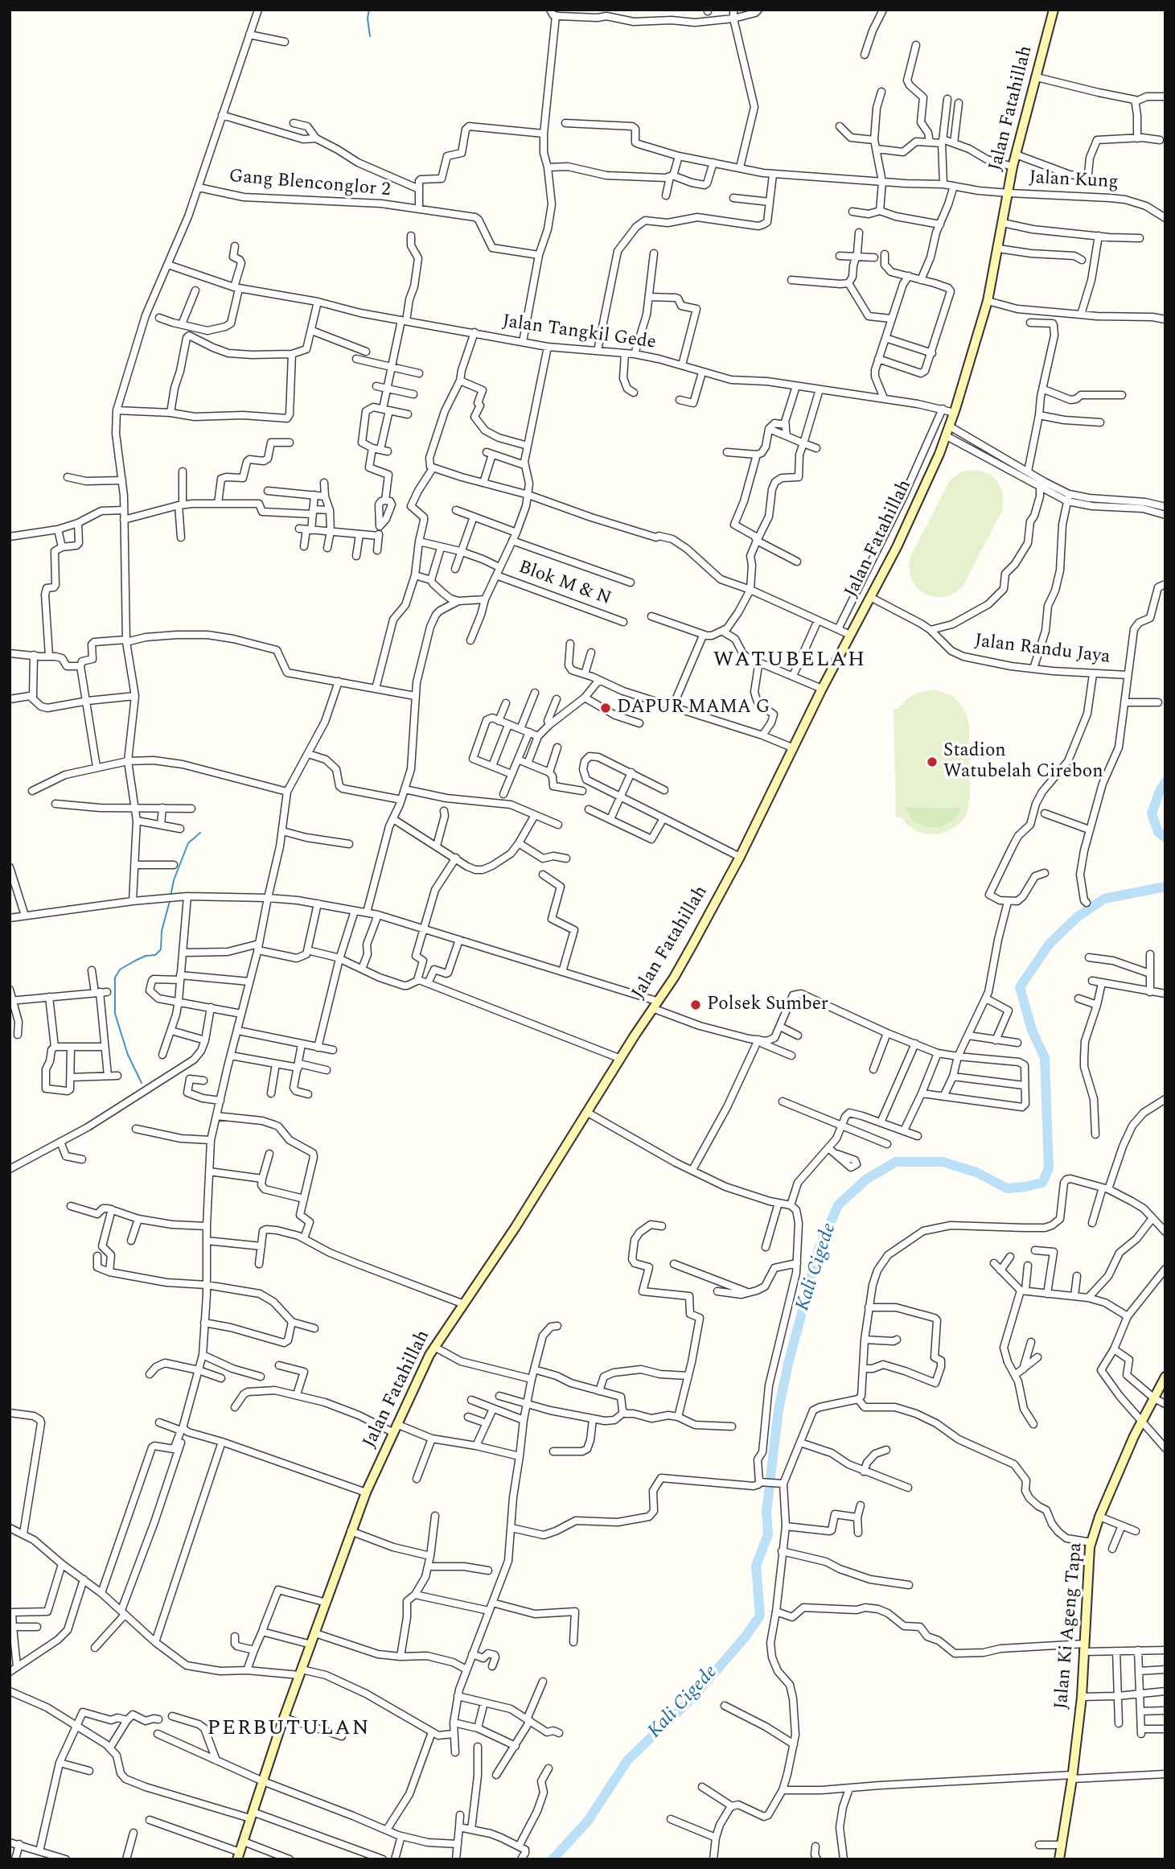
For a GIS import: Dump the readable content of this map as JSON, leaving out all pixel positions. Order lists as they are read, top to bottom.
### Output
{
  "streets": {
    "street": [
      "Jalan Fatahillah",
      "Jalan Kung",
      "Gang Blenconglor 2",
      "Jalan Tangkil Gede",
      "Blok M & N",
      "Jalan Randu Jaya",
      "Jalan Ki Ageng Tapa"
    ]
  },
  "crossings": [
    ["Jalan Fatahillah", "Jalan Kung"],
    ["Jalan Fatahillah", "Jalan Tangkil Gede"],
    ["Jalan Fatahillah", "Jalan Randu Jaya"]
  ],
  "districts": ["WATUBELAH", "PERBUTULAN"],
  "water": ["Kali Cigede"],
  "places": ["DAPUR MAMA G", "Stadion Watubelah Cirebon", "Polsek Sumber"]
}
